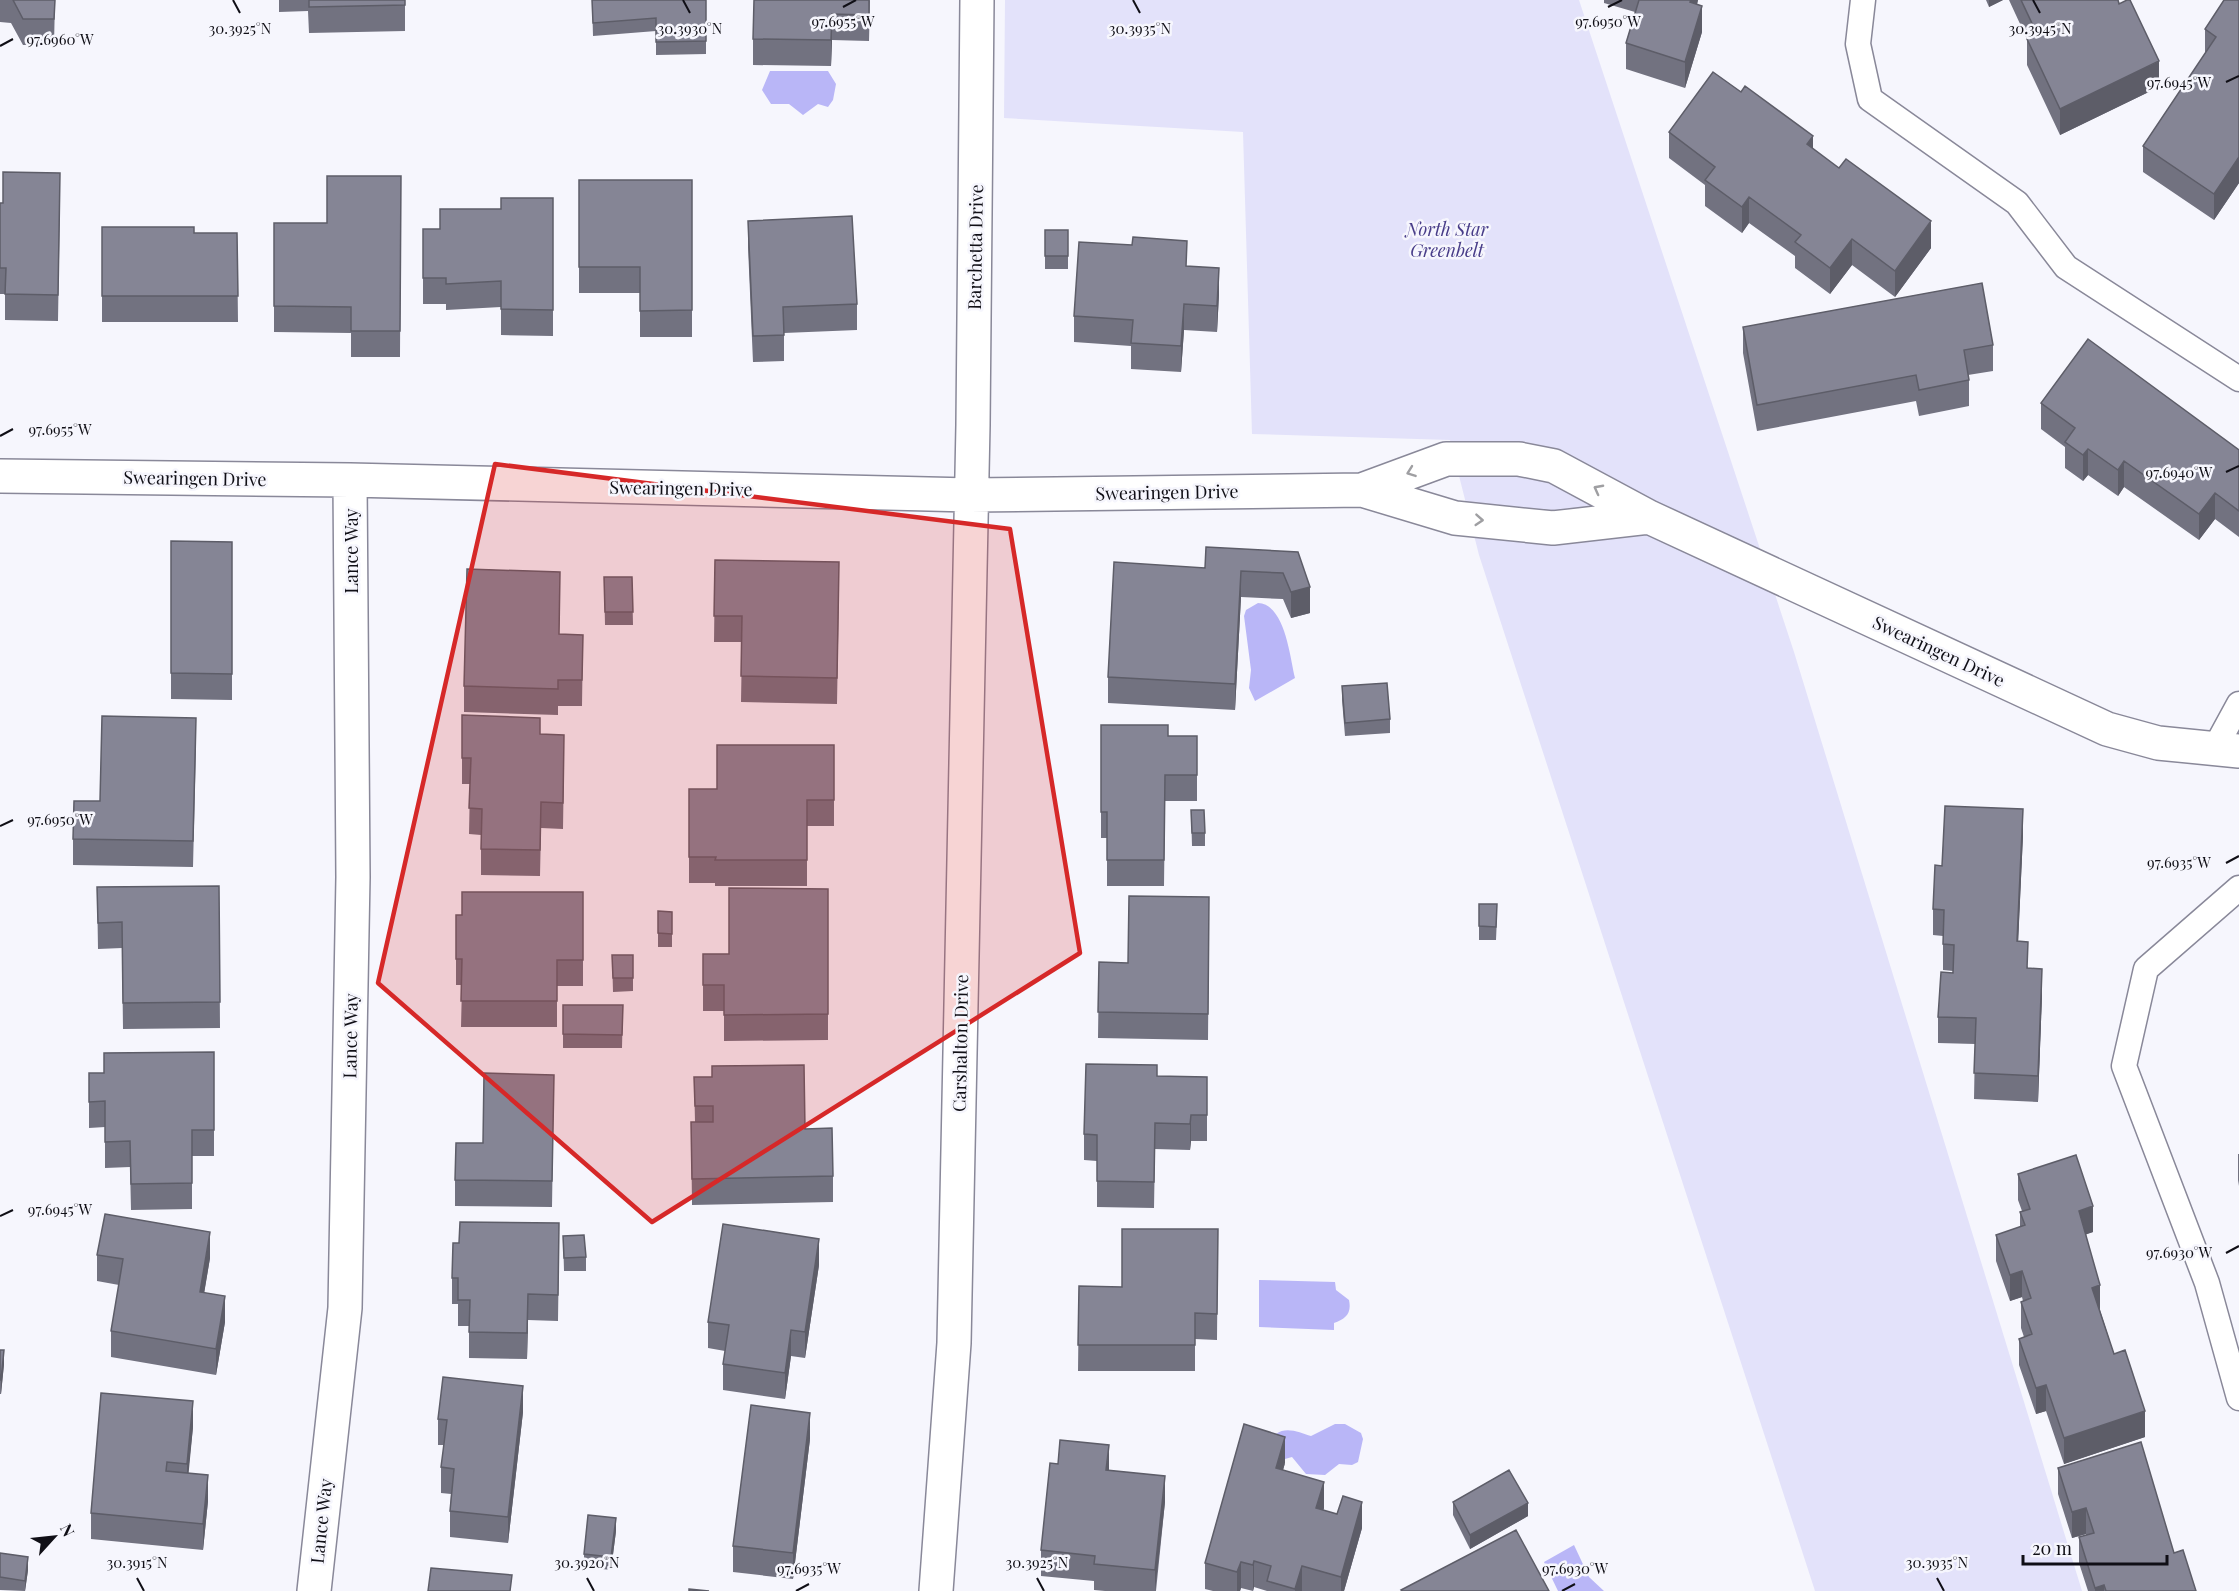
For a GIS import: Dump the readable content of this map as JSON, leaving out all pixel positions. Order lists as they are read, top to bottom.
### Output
{
  "streets": {
    "street": [
      "Barchetta Drive",
      "Swearingen Drive",
      "Lance Way",
      "Carshalton Drive"
    ]
  },
  "crossings": [
    ["Barchetta Drive", "Swearingen Drive"],
    ["Barchetta Drive", "Carshalton Drive"],
    ["Swearingen Drive", "Lance Way"],
    ["Swearingen Drive", "Carshalton Drive"]
  ],
  "parks": ["North Star Greenbelt"],
  "scale_bar": "20 m",
  "north": "top right",
  "coordinates": [
    "97.6955°W",
    "97.6950°W",
    "30.3925°N",
    "30.3930°N",
    "30.3935°N",
    "30.3945°N",
    "97.6960°W",
    "97.6945°W",
    "97.6940°W",
    "97.6935°W",
    "97.6930°W",
    "30.3915°N",
    "30.3920°N"
  ]
}
